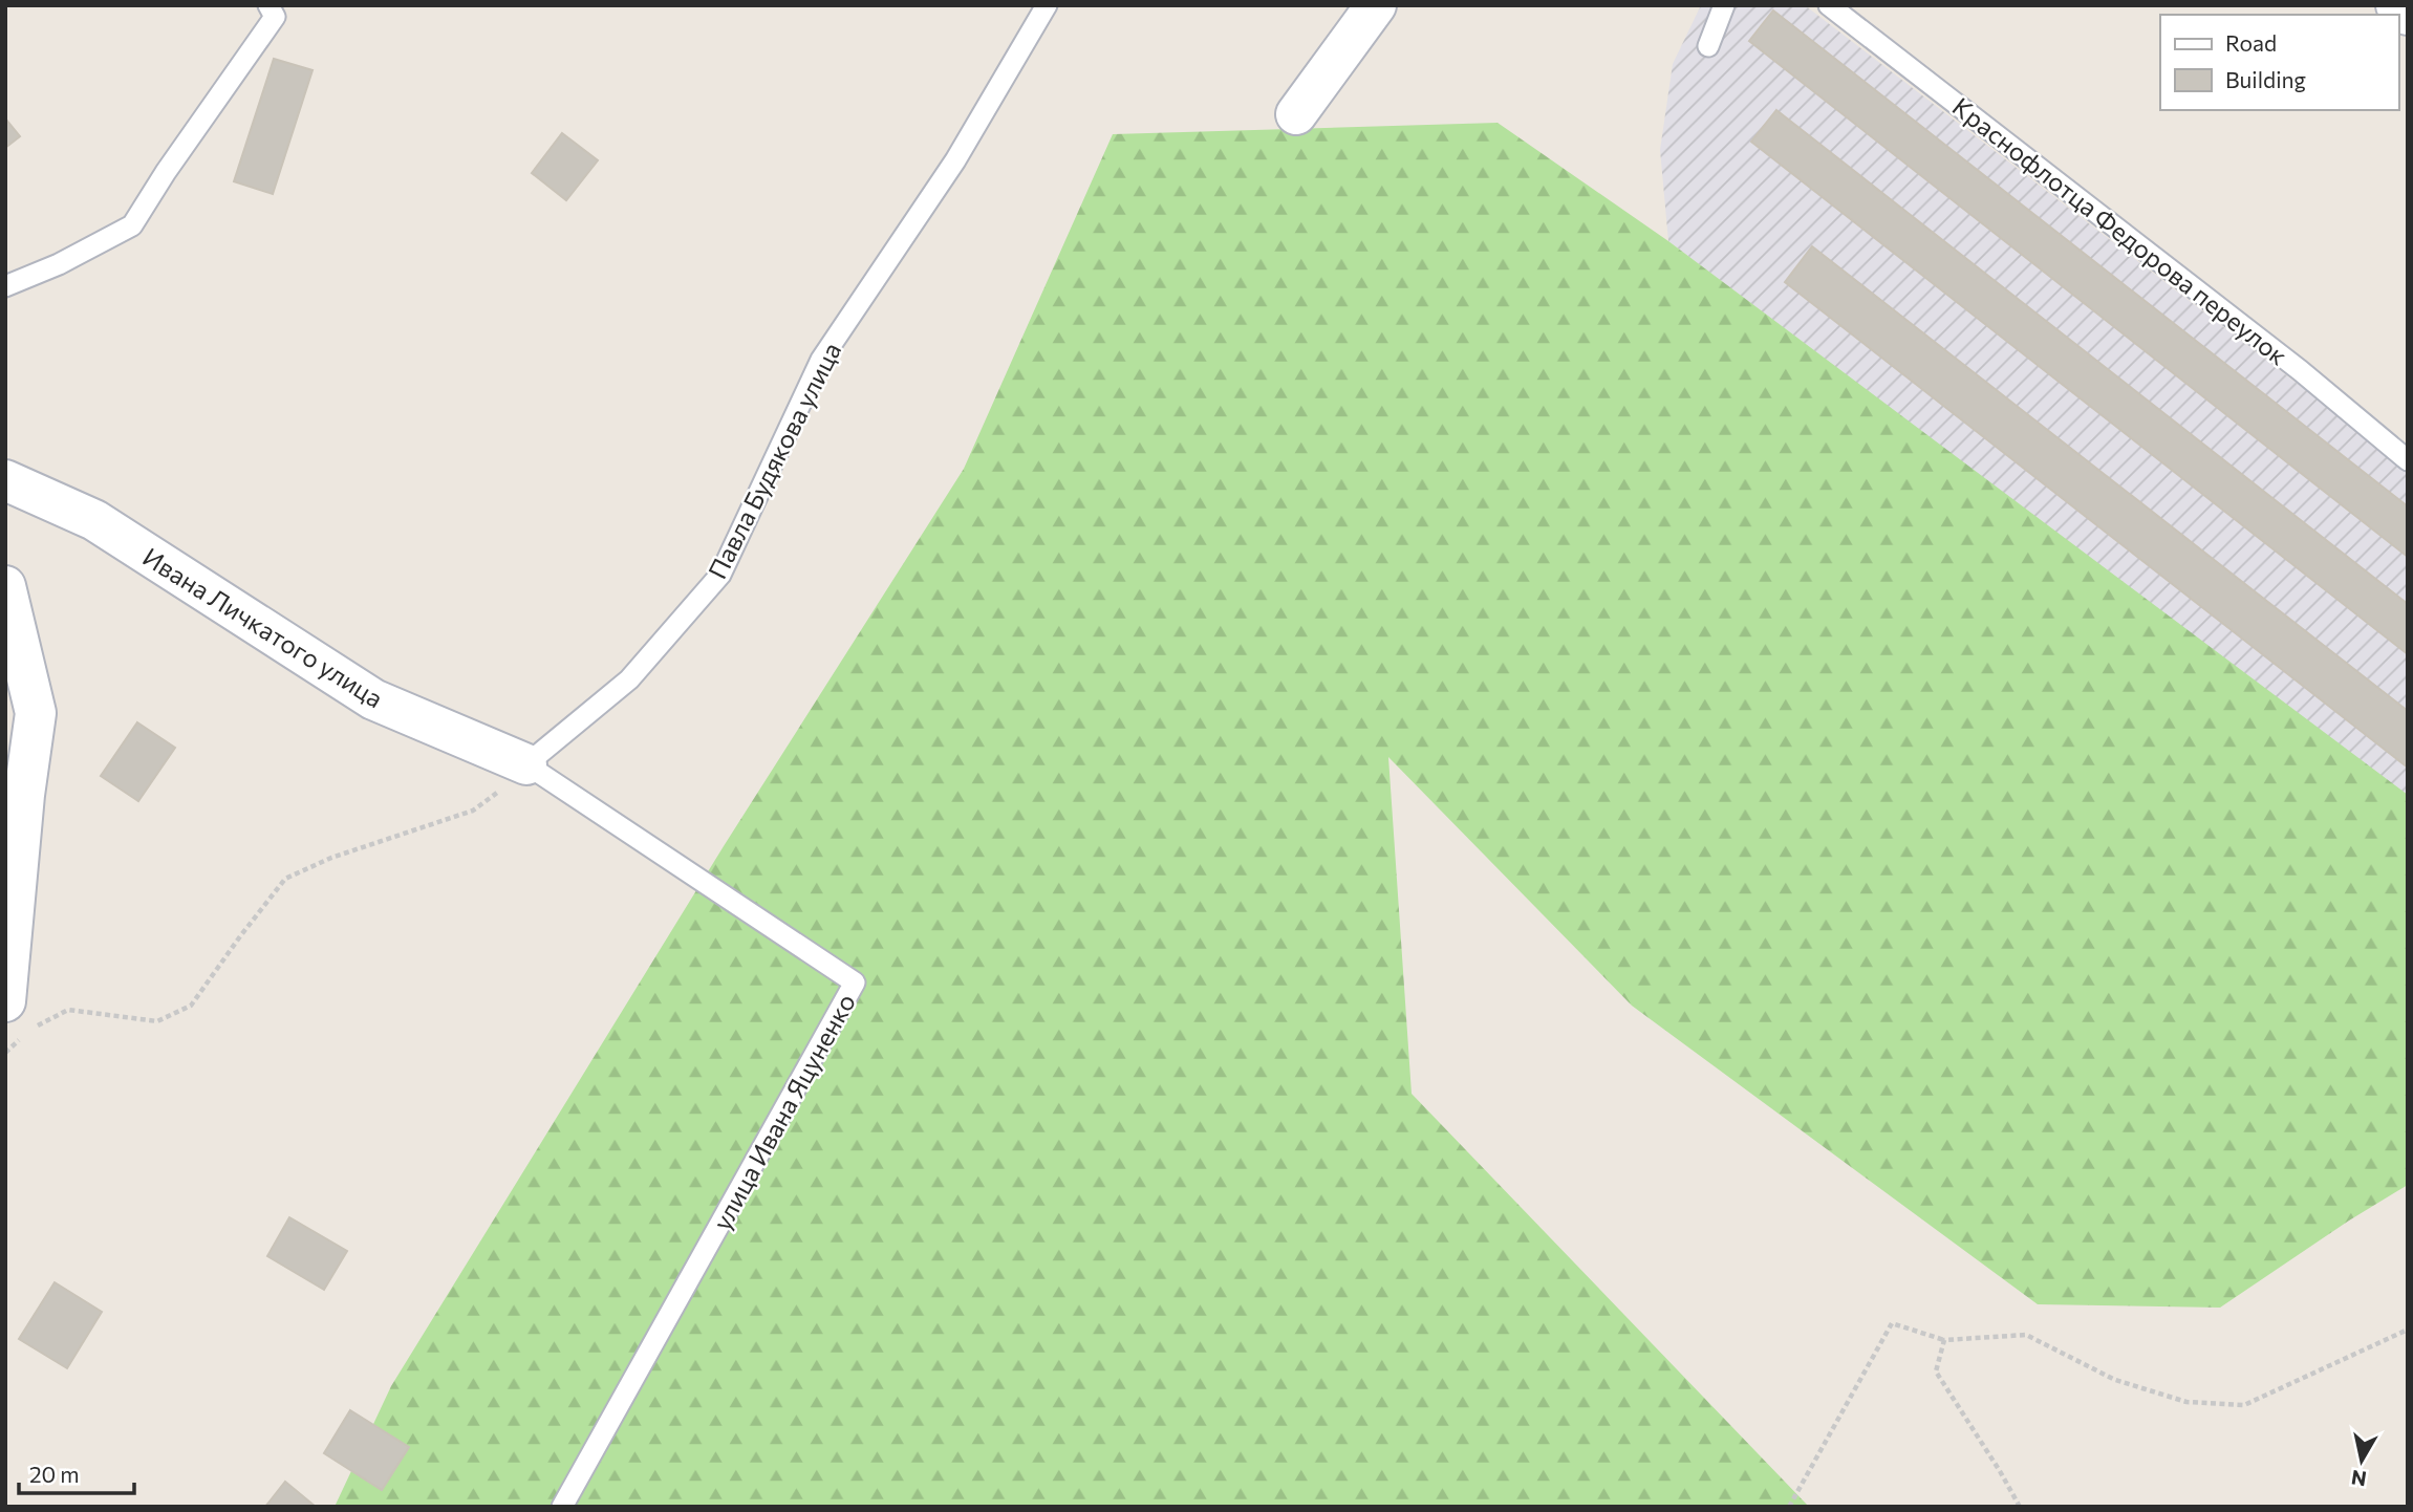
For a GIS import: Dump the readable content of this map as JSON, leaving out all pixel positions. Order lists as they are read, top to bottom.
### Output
{
  "streets": {
    "street": ["Ивана Личкатого улица"],
    "lane": ["Краснофлотца Федорова переулок", "Павла Будякова улица", "улица Ивана Яцуненко"]
  },
  "crossings": [
    ["Павла Будякова улица", "Ивана Личкатого улица"],
    ["Павла Будякова улица", "улица Ивана Яцуненко"],
    ["Ивана Личкатого улица", "улица Ивана Яцуненко"]
  ],
  "legend": ["Road", "Building"],
  "scale_bar": "20 m",
  "north": "bottom"
}
